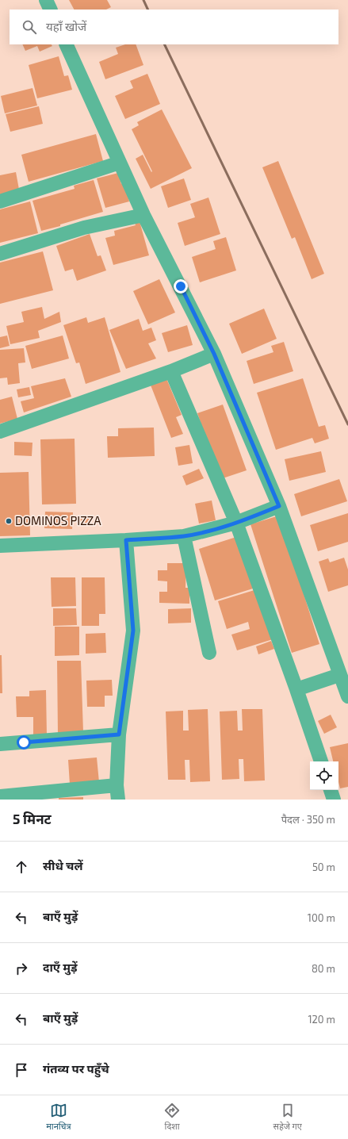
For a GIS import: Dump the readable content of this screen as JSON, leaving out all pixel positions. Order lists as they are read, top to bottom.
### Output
{
  "places": ["DOMINOS PIZZA"],
  "page": {
    "search": "यहाँ खोजें",
    "heading": ["5 मिनट", "पैदल · 350 m"],
    "list": [
      ["सीधे चलें", "50 m"],
      ["बाएँ मुड़ें", "100 m"],
      ["दाएँ मुड़ें", "80 m"],
      ["बाएँ मुड़ें", "120 m"],
      "गंतव्य पर पहुँचे"
    ],
    "nav": ["मानचित्र", "दिशा", "सहेजे गए"]
  }
}
